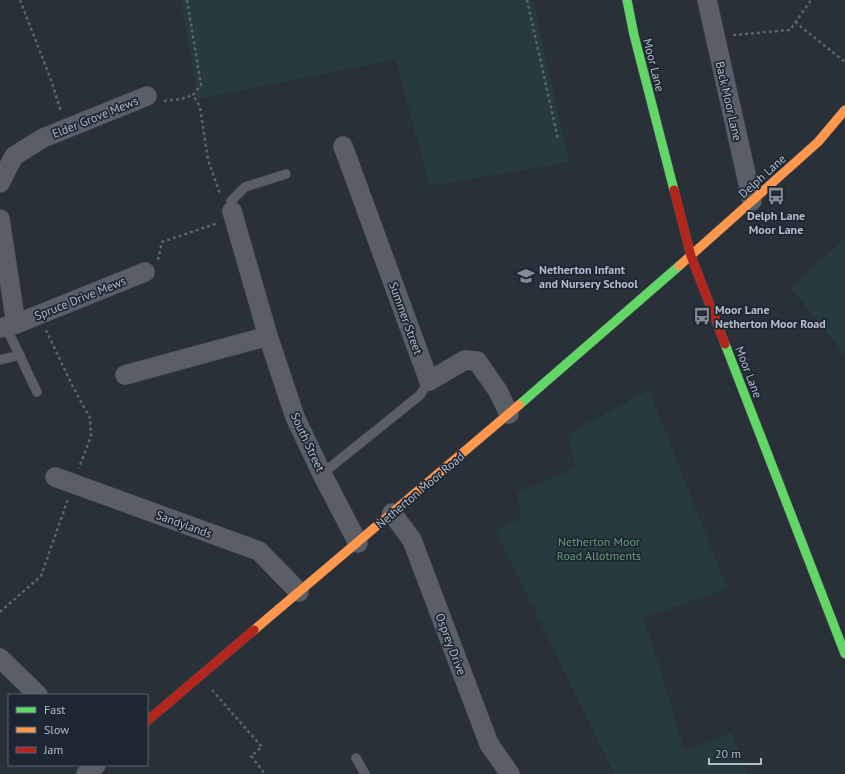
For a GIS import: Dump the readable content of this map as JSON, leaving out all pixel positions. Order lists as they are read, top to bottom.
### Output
{
  "streets": {
    "street": [
      "Moor Lane",
      "Back Moor Lane",
      "Elder Grove Mews",
      "Delph Lane",
      "Spruce Drive Mews",
      "Summer Street",
      "South Street",
      "Netherton Moor Road",
      "Sandylands",
      "Osprey Drive"
    ]
  },
  "crossings": [
    ["Moor Lane", "Delph Lane"],
    ["Moor Lane", "Netherton Moor Road"],
    ["Back Moor Lane", "Delph Lane"],
    ["Delph Lane", "Netherton Moor Road"],
    ["South Street", "Netherton Moor Road"],
    ["Netherton Moor Road", "Sandylands"],
    ["Netherton Moor Road", "Osprey Drive"]
  ],
  "parks": ["Netherton Moor Road Allotments"],
  "places": {
    "bus stop": ["Delph Lane Moor Lane", "Moor Lane Netherton Moor Road"],
    "school or university": ["Netherton Infant and Nursery School"]
  },
  "legend": ["Fast", "Slow", "Jam"],
  "scale_bar": "20 m"
}
